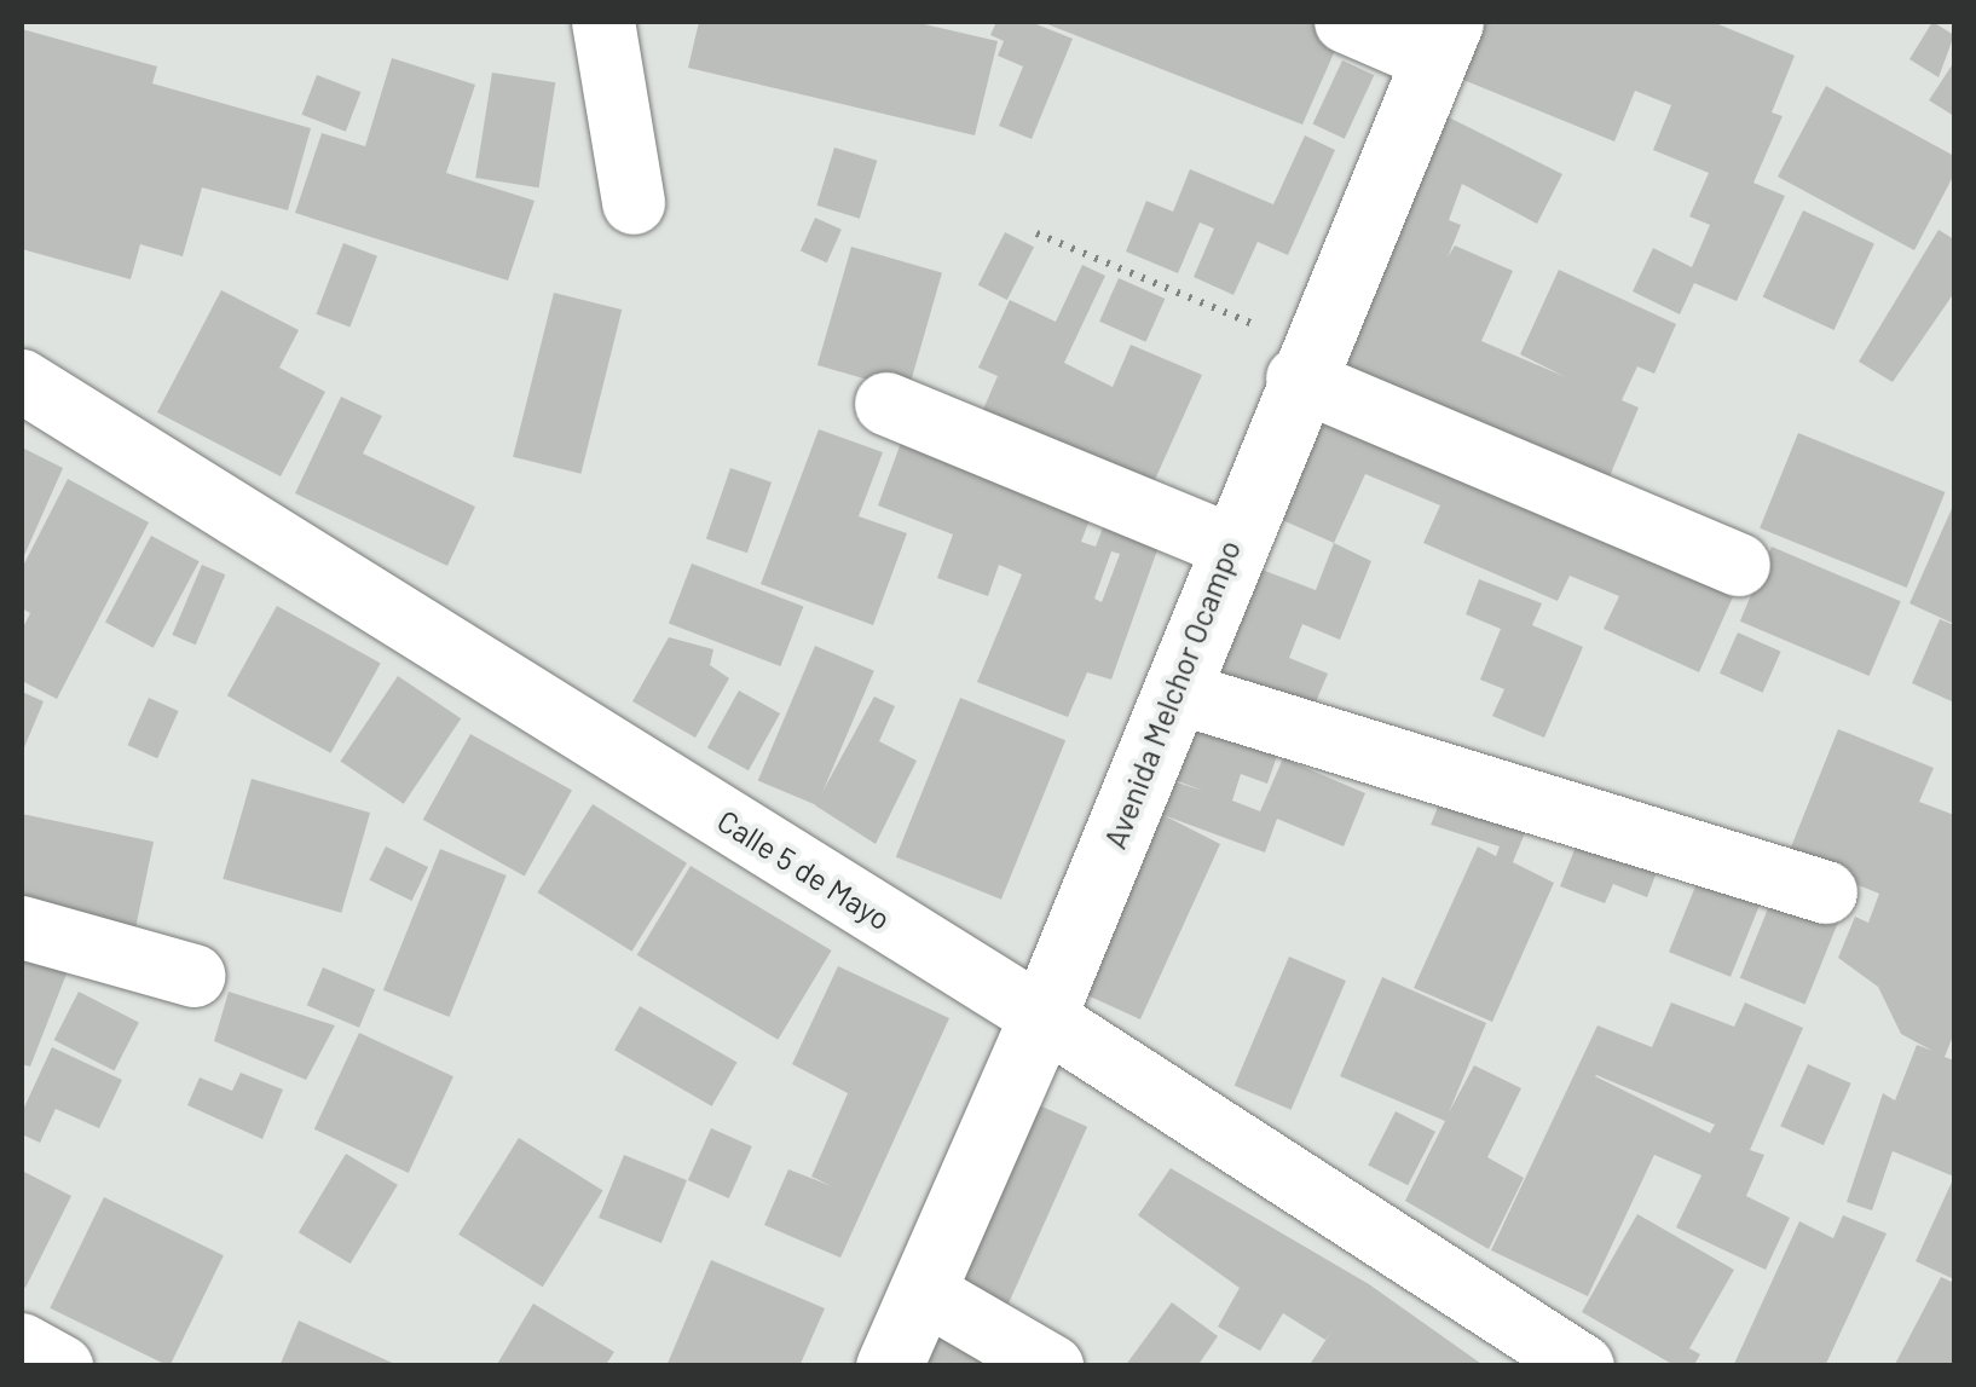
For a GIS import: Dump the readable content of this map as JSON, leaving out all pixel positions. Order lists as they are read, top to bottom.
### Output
{
  "streets": {
    "main road": ["Avenida Melchor Ocampo"],
    "street": ["Calle 5 de Mayo"]
  },
  "crossings": [
    ["Avenida Melchor Ocampo", "Calle 5 de Mayo"]
  ]
}
